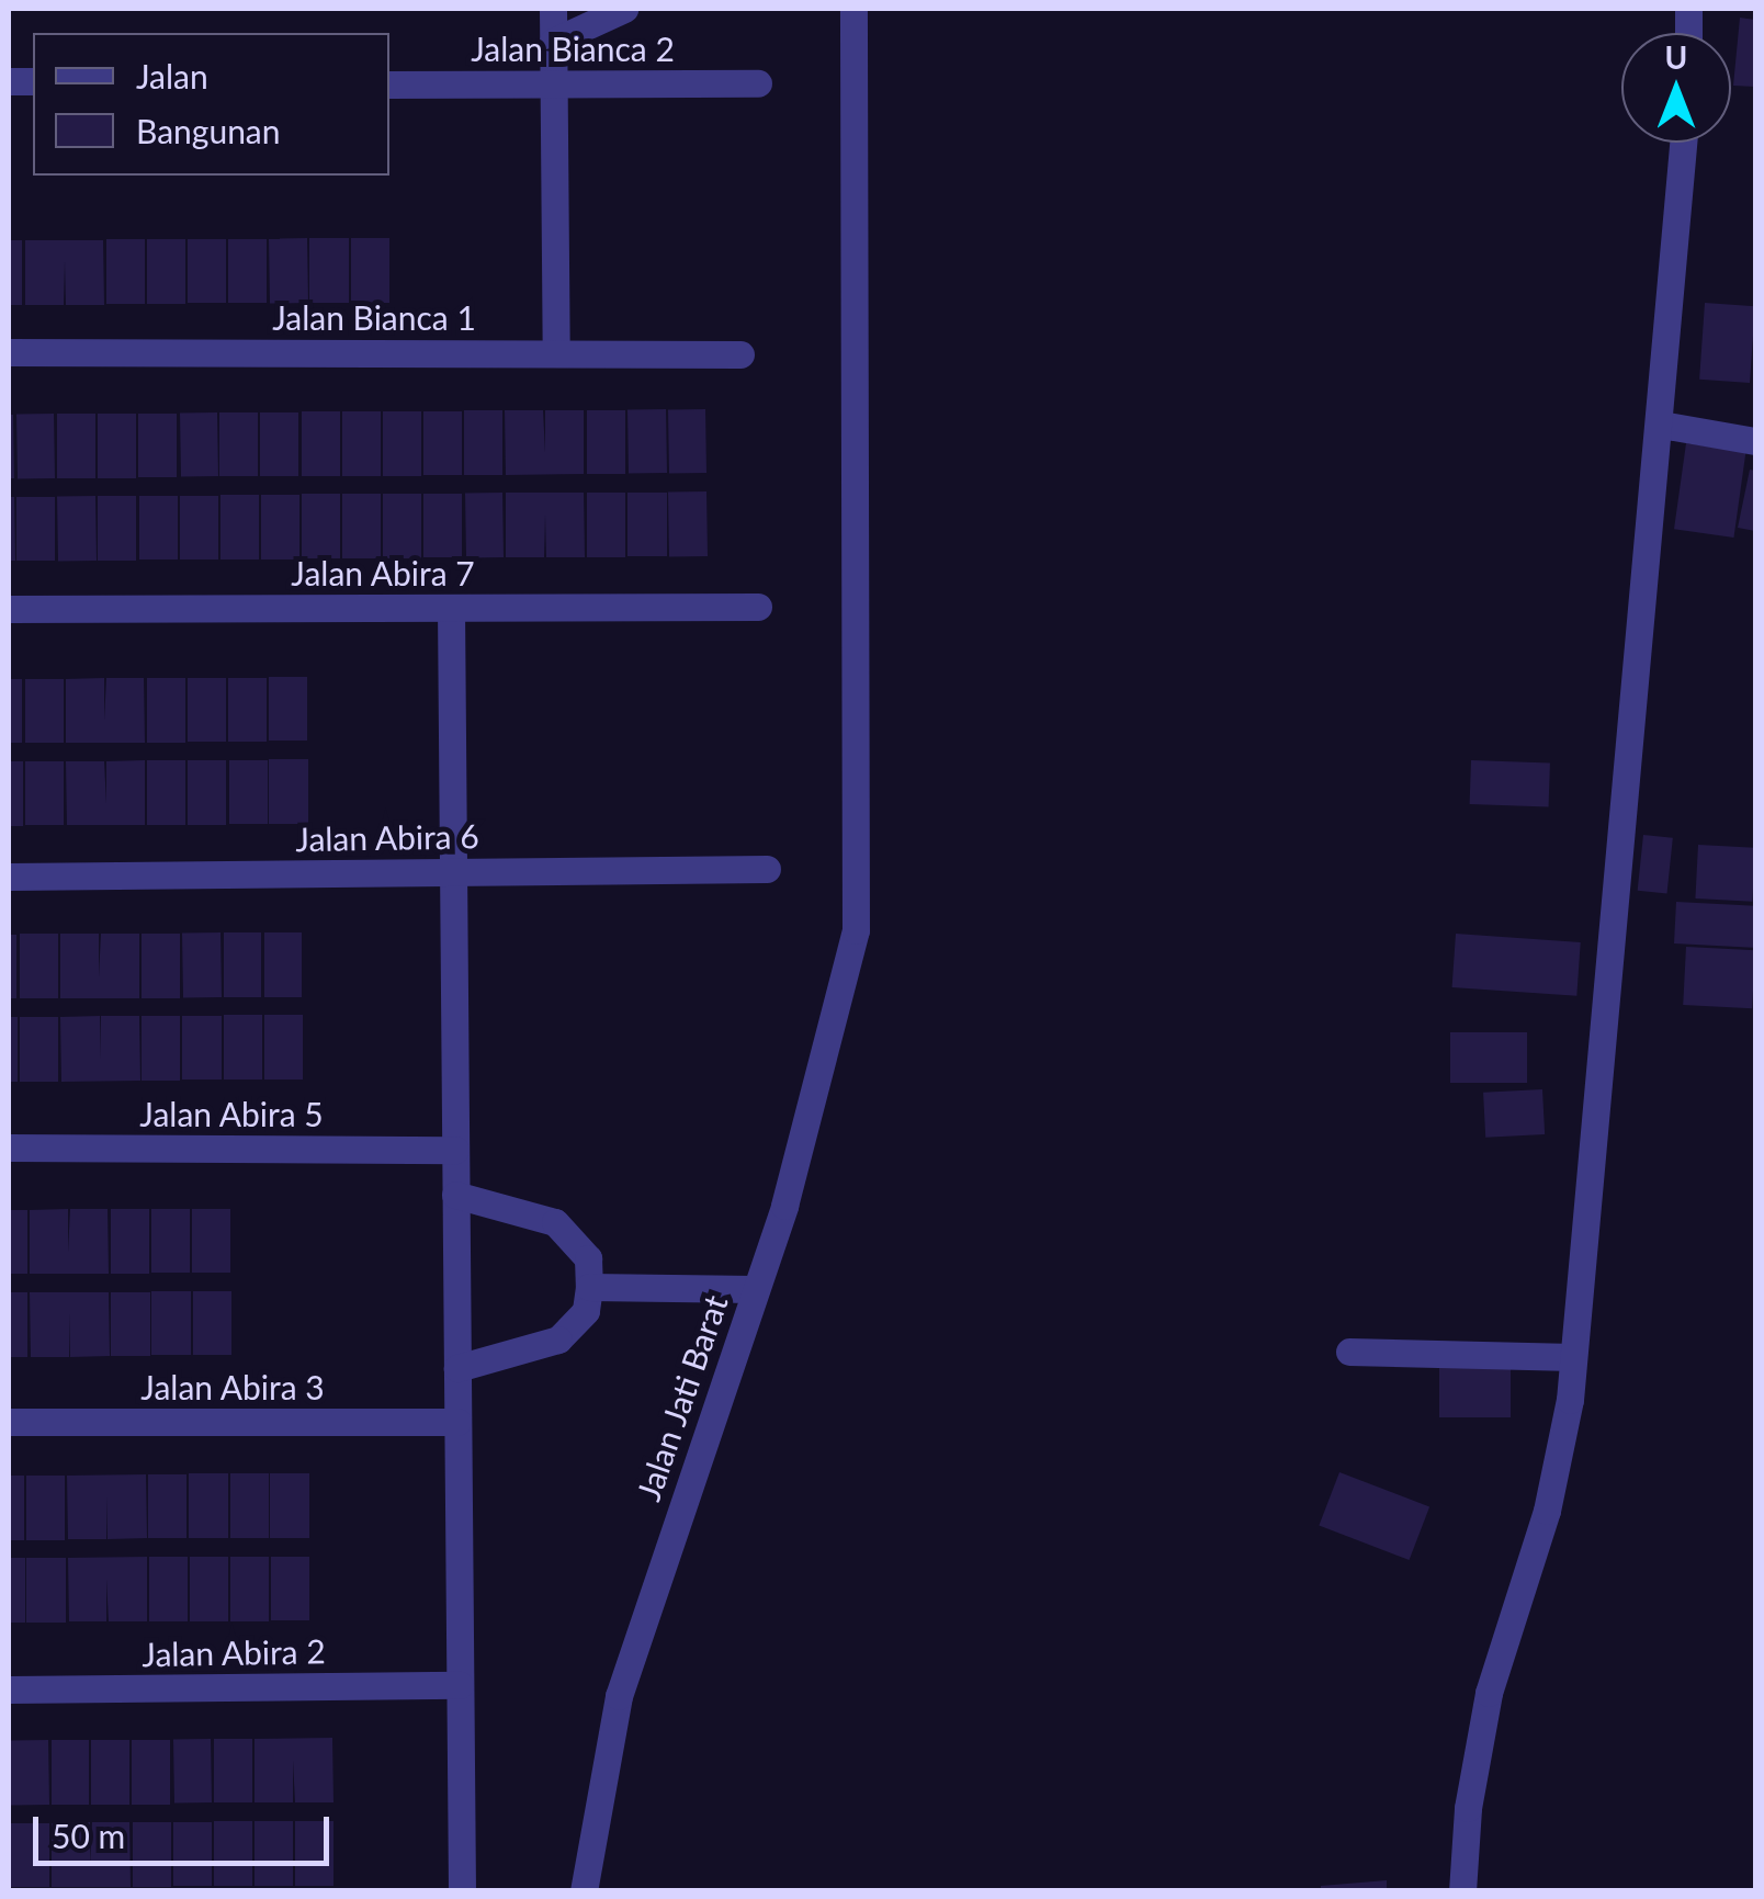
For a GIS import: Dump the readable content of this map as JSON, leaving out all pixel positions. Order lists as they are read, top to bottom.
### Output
{
  "streets": {
    "street": [
      "Jalan Bianca 2",
      "Jalan Bianca 1",
      "Jalan Abira 7",
      "Jalan Abira 6",
      "Jalan Abira 5",
      "Jalan Abira 3",
      "Jalan Jati Barat",
      "Jalan Abira 2"
    ]
  },
  "legend": ["Jalan", "Bangunan"],
  "scale_bar": "50 m",
  "north": "top"
}
